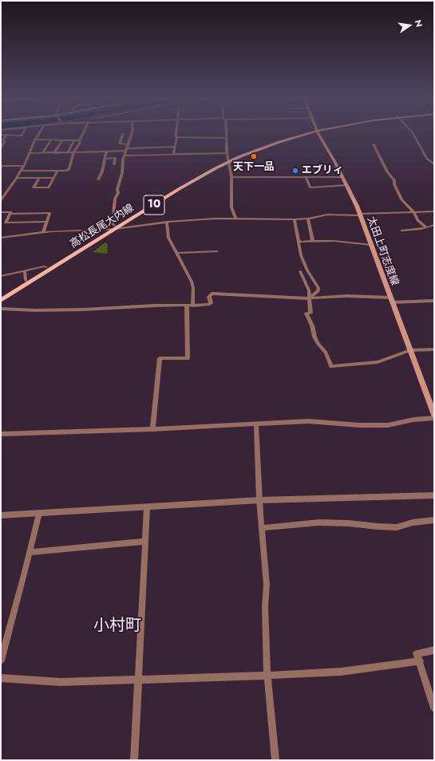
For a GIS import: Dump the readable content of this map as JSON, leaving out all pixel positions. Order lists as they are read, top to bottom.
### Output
{
  "streets": {
    "main road": ["10", "高松長尾大内線", "太田上町志度線"]
  },
  "districts": ["小村町"],
  "places": ["天下一品", "エブリィ"],
  "north": "right"
}
